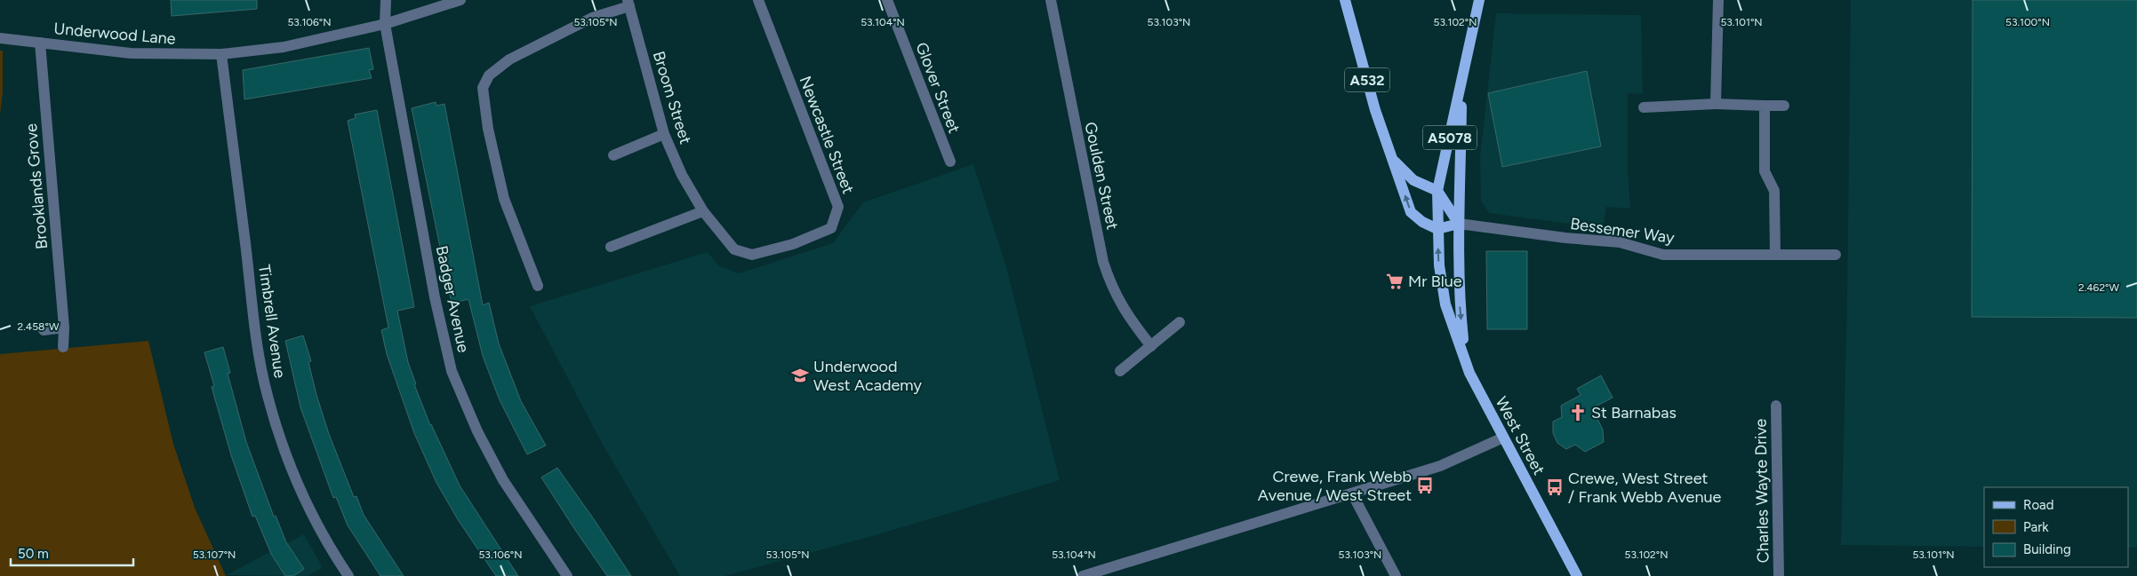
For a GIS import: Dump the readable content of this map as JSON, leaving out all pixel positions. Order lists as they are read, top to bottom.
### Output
{
  "streets": {
    "main road": ["A532", "A5078", "West Street"],
    "street": [
      "Underwood Lane",
      "Glover Street",
      "Broom Street",
      "Newcastle Street",
      "Goulden Street",
      "Brooklands Grove",
      "Bessemer Way",
      "Badger Avenue",
      "Timbrell Avenue",
      "Charles Wayte Drive"
    ]
  },
  "crossings": [
    ["Underwood Lane", "Brooklands Grove"],
    ["Underwood Lane", "Badger Avenue"],
    ["Underwood Lane", "Timbrell Avenue"],
    ["A532", "A5078"],
    ["A532", "West Street"],
    ["Broom Street", "Newcastle Street"],
    ["A5078", "West Street"],
    ["Bessemer Way", "West Street"]
  ],
  "places": {
    "supermarket": ["Mr Blue"],
    "school or university": ["Underwood West Academy"],
    "church": ["St Barnabas"],
    "bus stop": ["Crewe, Frank Webb Avenue / West Street", "Crewe, West Street / Frank Webb Avenue"]
  },
  "legend": ["Road", "Park", "Building"],
  "scale_bar": "50 m",
  "coordinates": [
    "53.106°N",
    "53.105°N",
    "53.104°N",
    "53.103°N",
    "53.102°N",
    "53.101°N",
    "53.100°N",
    "2.462°W",
    "2.458°W",
    "53.107°N"
  ]
}
